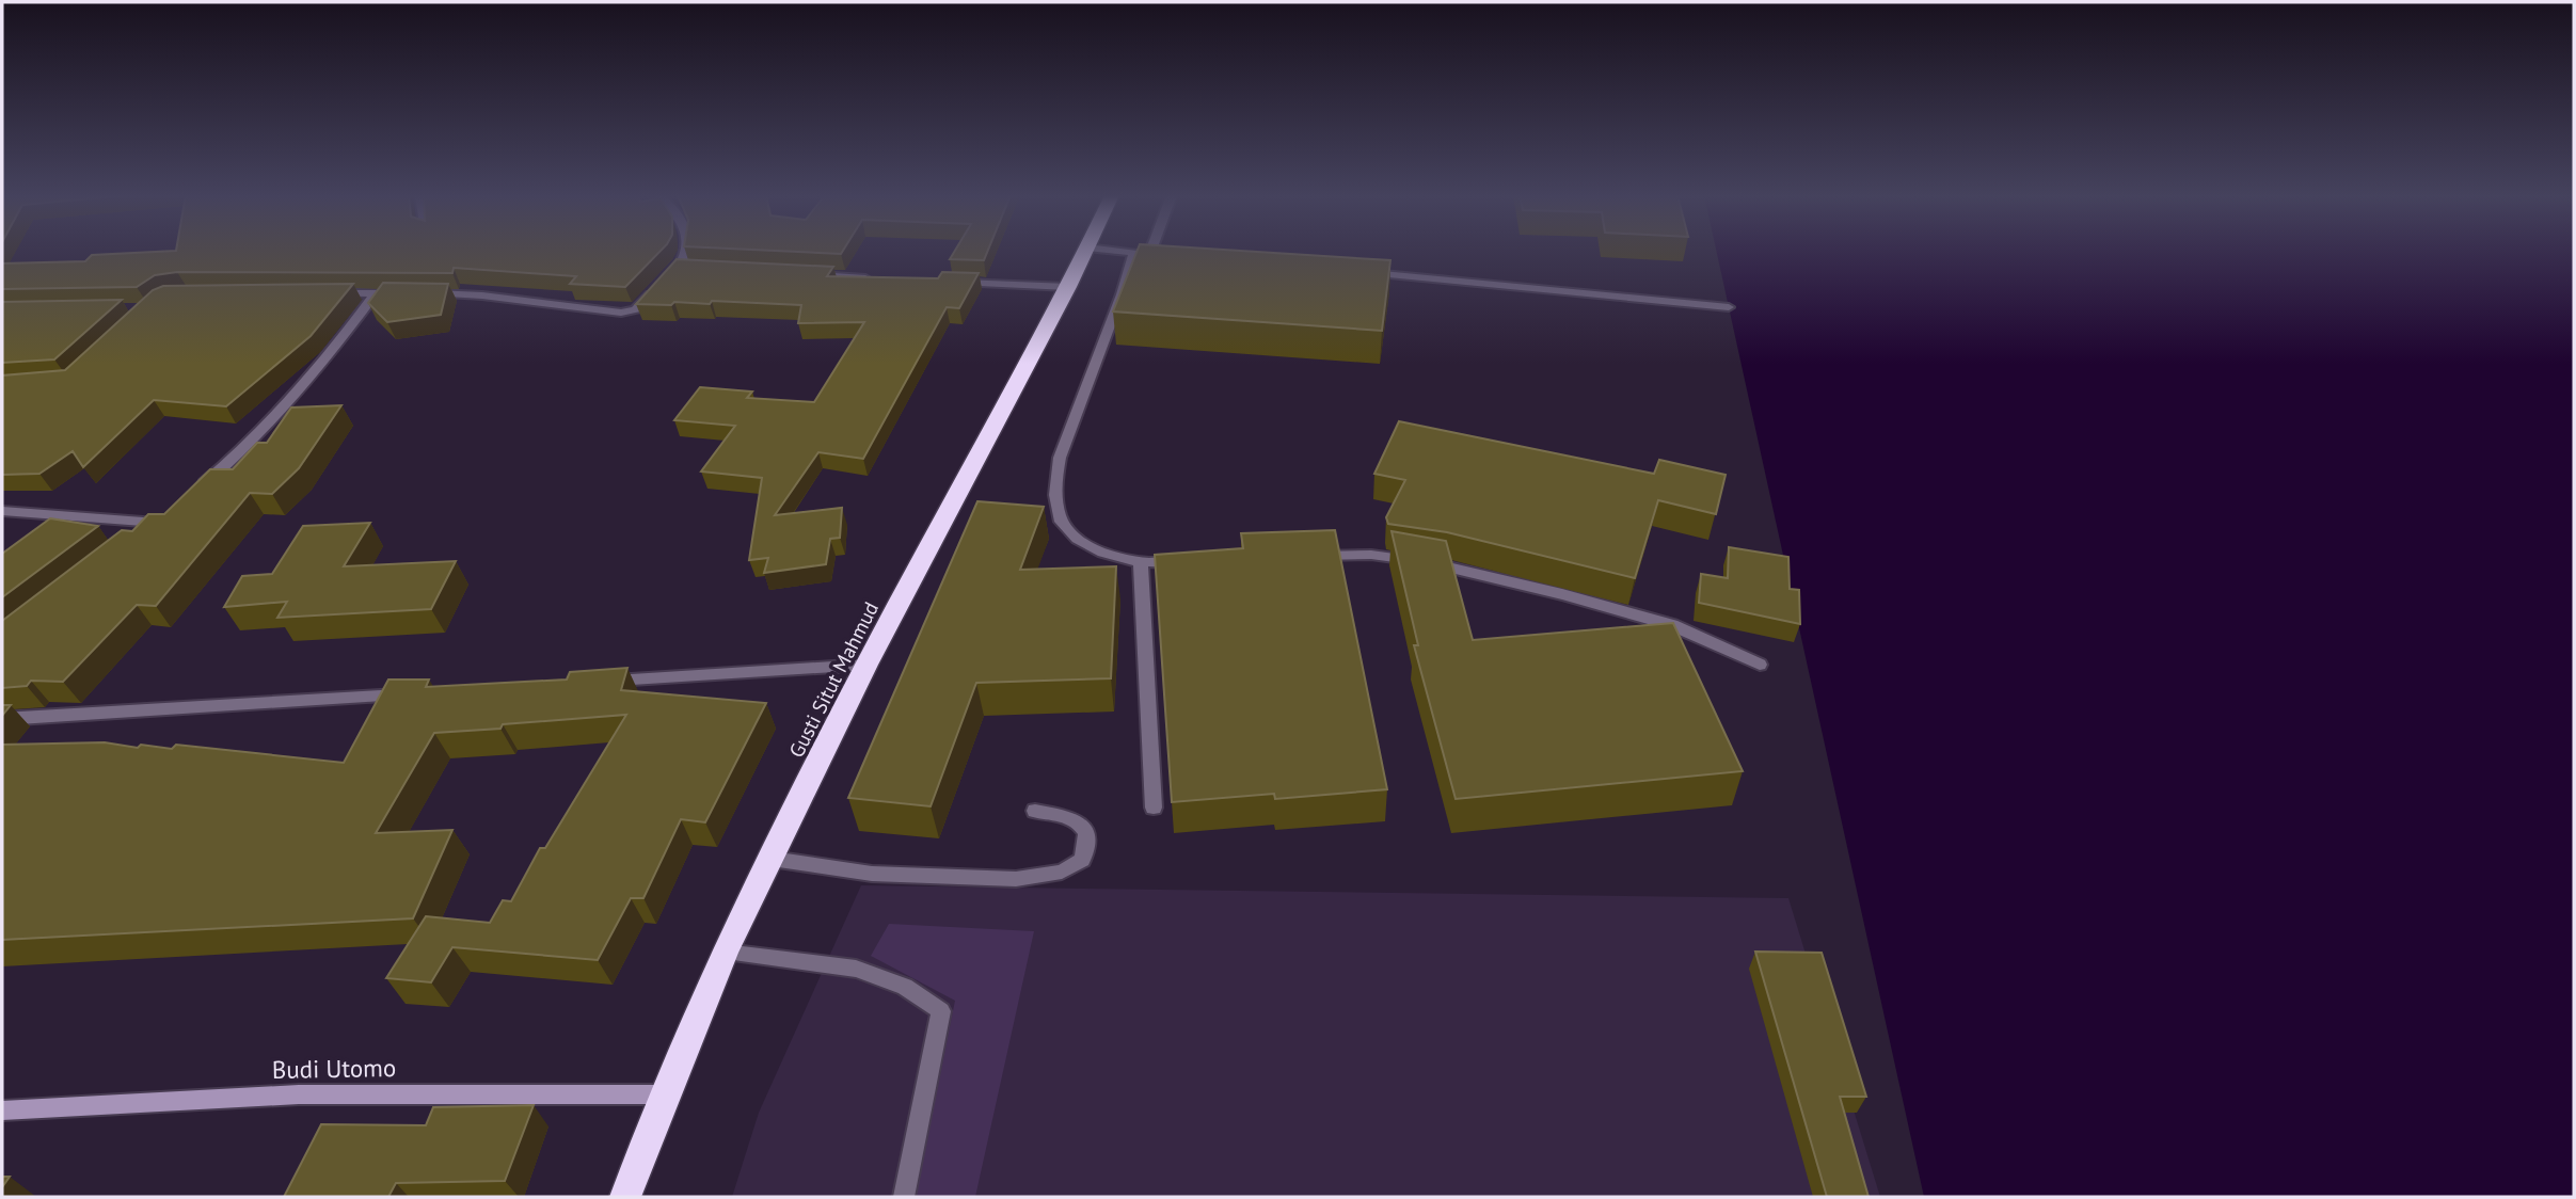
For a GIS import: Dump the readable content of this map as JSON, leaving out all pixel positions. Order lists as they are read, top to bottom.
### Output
{
  "streets": {
    "highway": ["Gusti Situt Mahmud"],
    "street": ["Budi Utomo"]
  },
  "crossings": [
    ["Gusti Situt Mahmud", "Budi Utomo"]
  ]
}
